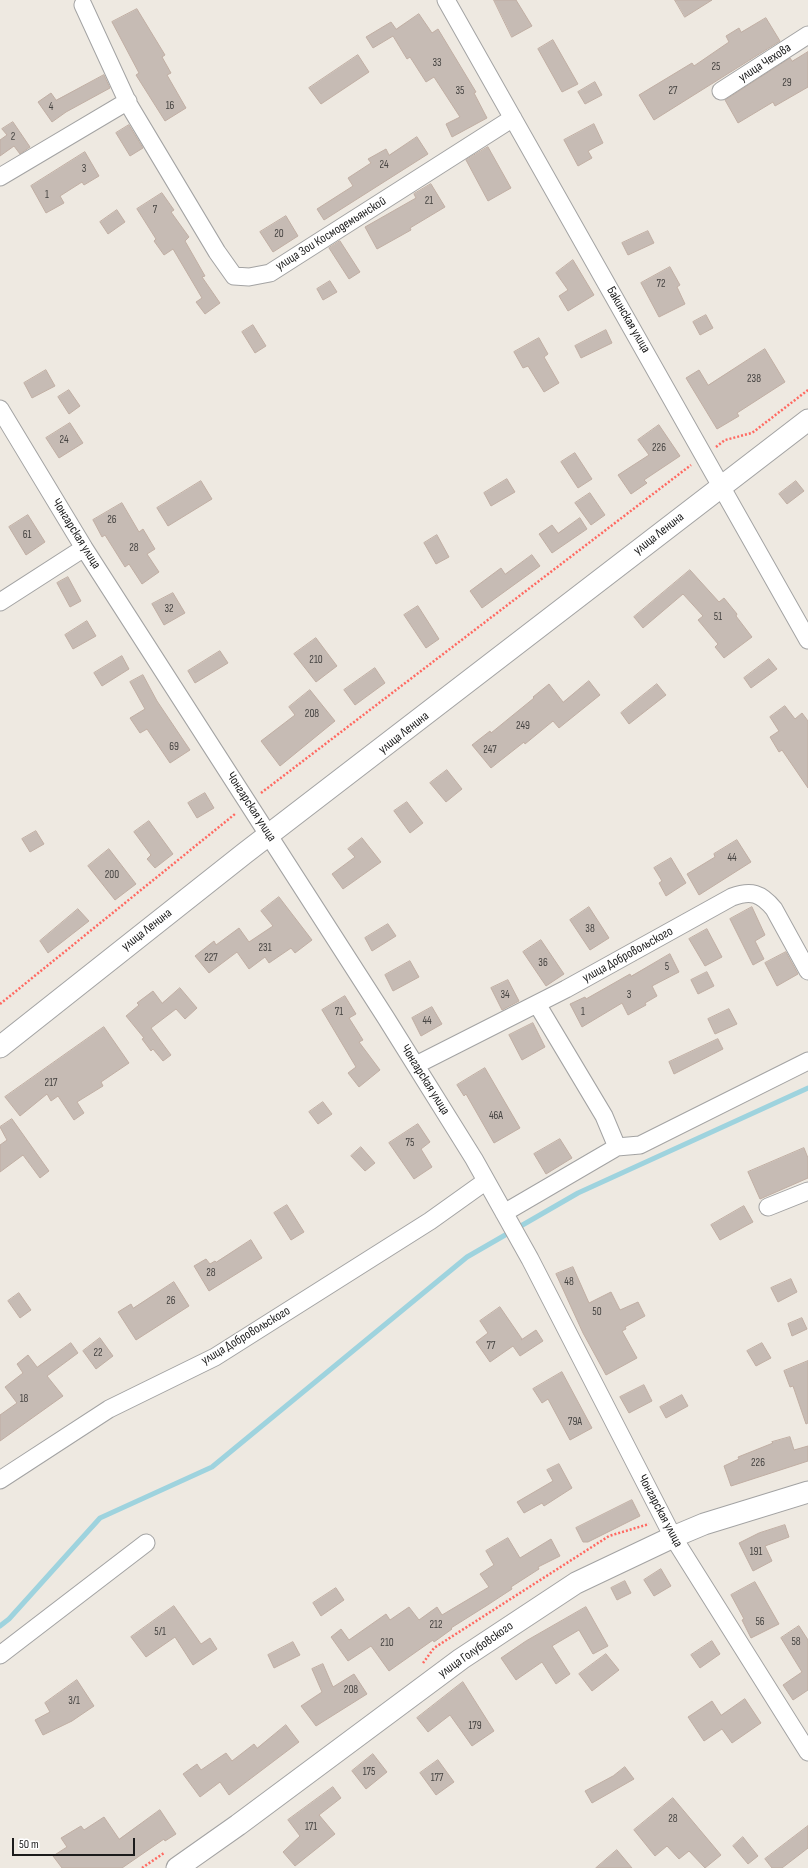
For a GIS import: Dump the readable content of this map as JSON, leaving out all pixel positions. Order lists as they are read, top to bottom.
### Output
{
  "streets": {
    "street": [
      "улица Чехова",
      "улица Зои Космодемьянской",
      "Бакинская улица",
      "Чонгарская улица",
      "улица Ленина",
      "улица Добровольского",
      "улица Голубовского"
    ]
  },
  "crossings": [
    ["улица Зои Космодемьянской", "Бакинская улица"],
    ["Бакинская улица", "улица Ленина"],
    ["Чонгарская улица", "улица Ленина"],
    ["Чонгарская улица", "улица Добровольского"],
    ["Чонгарская улица", "улица Голубовского"]
  ],
  "house_numbers": [
    "33",
    "25",
    "29",
    "35",
    "27",
    "16",
    "4",
    "2",
    "24",
    "3",
    "1",
    "21",
    "7",
    "20",
    "72",
    "238",
    "24",
    "226",
    "26",
    "61",
    "28",
    "32",
    "51",
    "210",
    "208",
    "249",
    "69",
    "247",
    "44",
    "200",
    "38",
    "231",
    "227",
    "36",
    "5",
    "34",
    "3",
    "71",
    "1",
    "44",
    "217",
    "46А",
    "75",
    "28",
    "48",
    "26",
    "50",
    "77",
    "22",
    "18",
    "79А",
    "226",
    "191",
    "56",
    "212",
    "5/1",
    "58",
    "210",
    "208",
    "3/1",
    "179",
    "175",
    "177",
    "28",
    "171"
  ],
  "scale_bar": "50 m"
}
